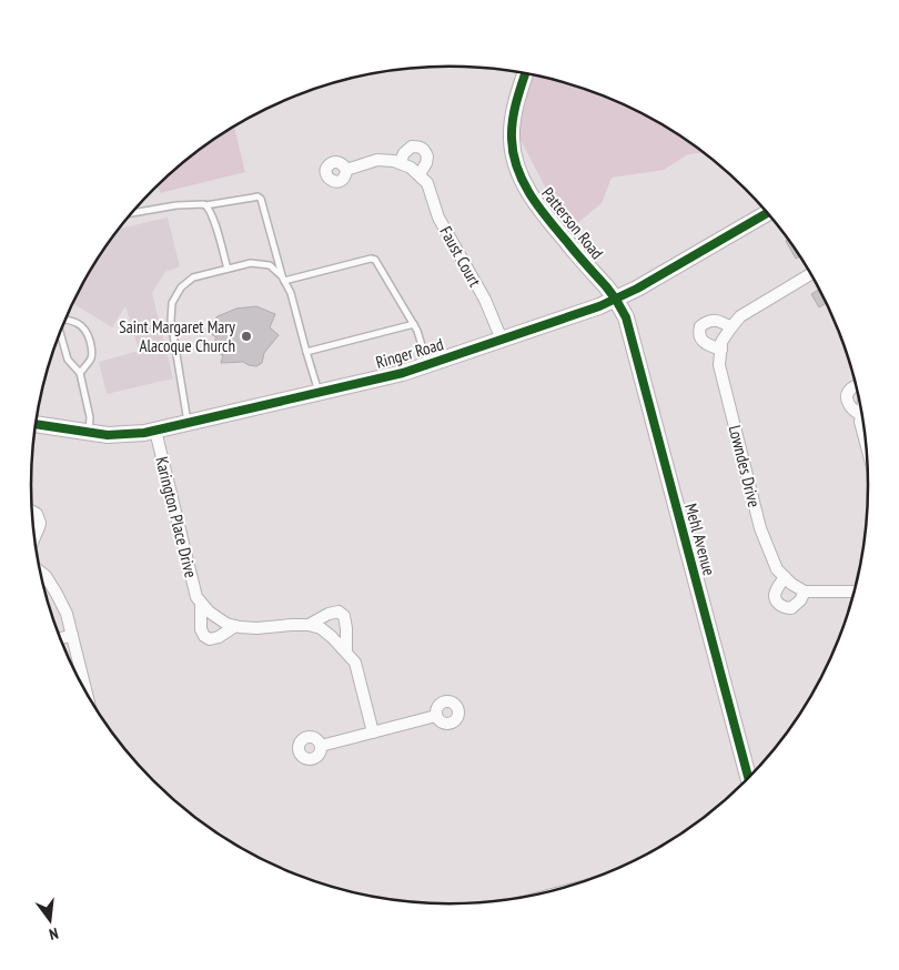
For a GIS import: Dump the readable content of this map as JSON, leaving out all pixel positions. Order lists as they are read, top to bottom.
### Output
{
  "streets": {
    "street": [
      "Patterson Road",
      "Faust Court",
      "Ringer Road",
      "Lowndes Drive",
      "Karington Place Drive",
      "Mehl Avenue"
    ]
  },
  "crossings": [
    ["Patterson Road", "Ringer Road"],
    ["Patterson Road", "Mehl Avenue"],
    ["Faust Court", "Ringer Road"],
    ["Ringer Road", "Karington Place Drive"],
    ["Ringer Road", "Mehl Avenue"]
  ],
  "places": ["Saint Margaret Mary Alacoque Church"],
  "north": "bottom"
}
